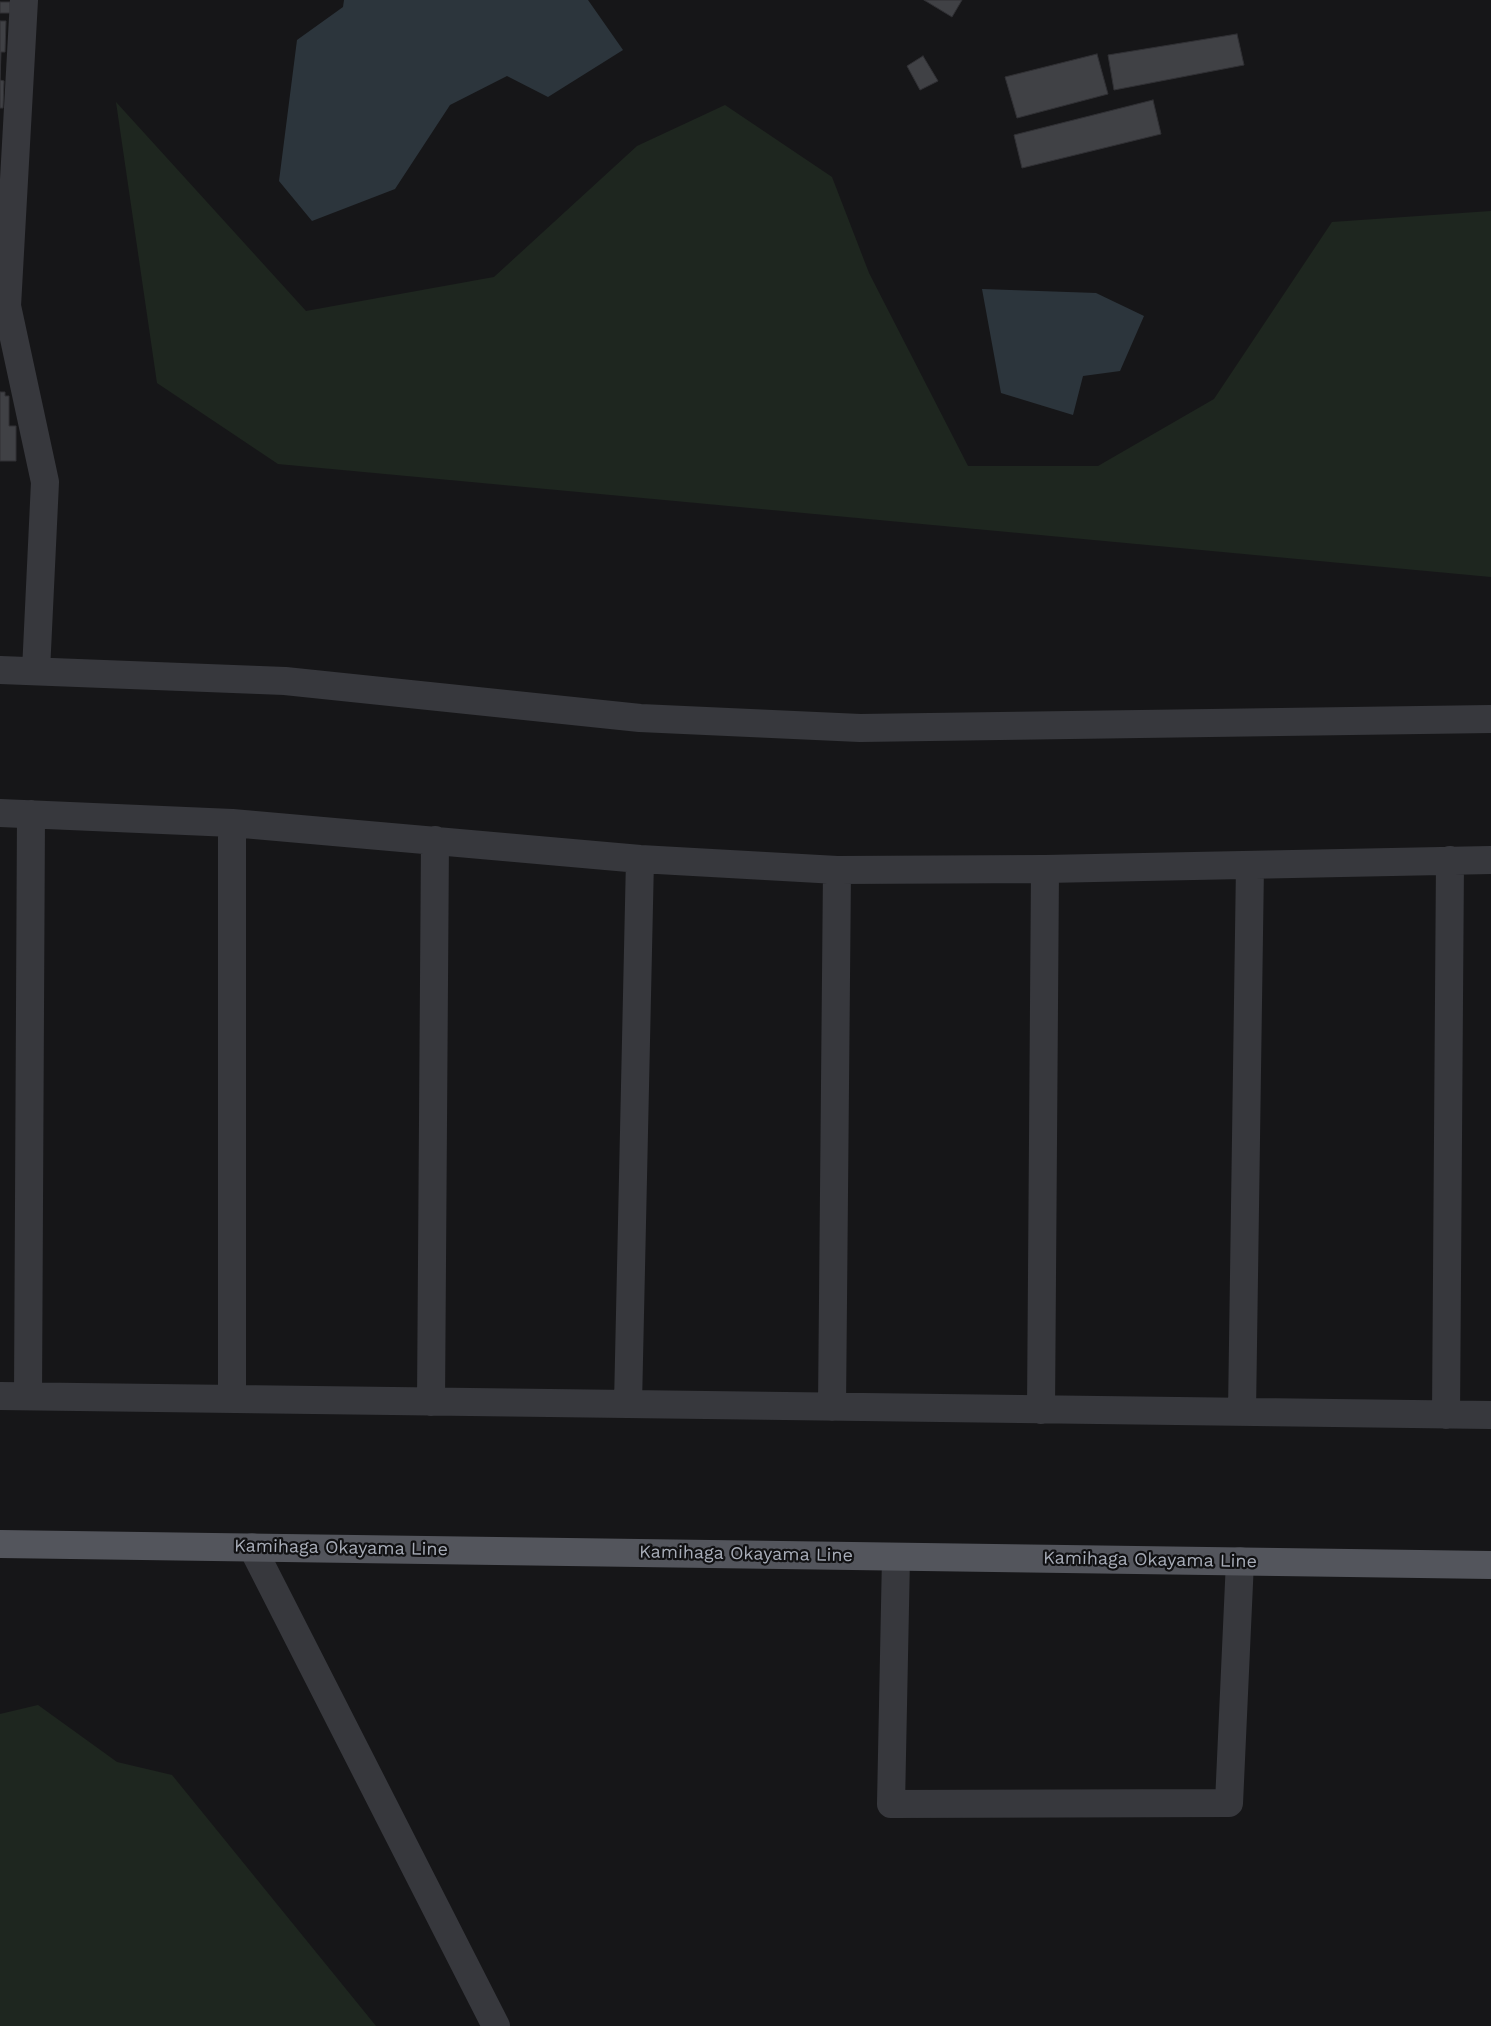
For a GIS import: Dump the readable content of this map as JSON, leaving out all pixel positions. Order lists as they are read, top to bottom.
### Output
{
  "streets": {
    "main road": ["Kamihaga Okayama Line"]
  }
}
